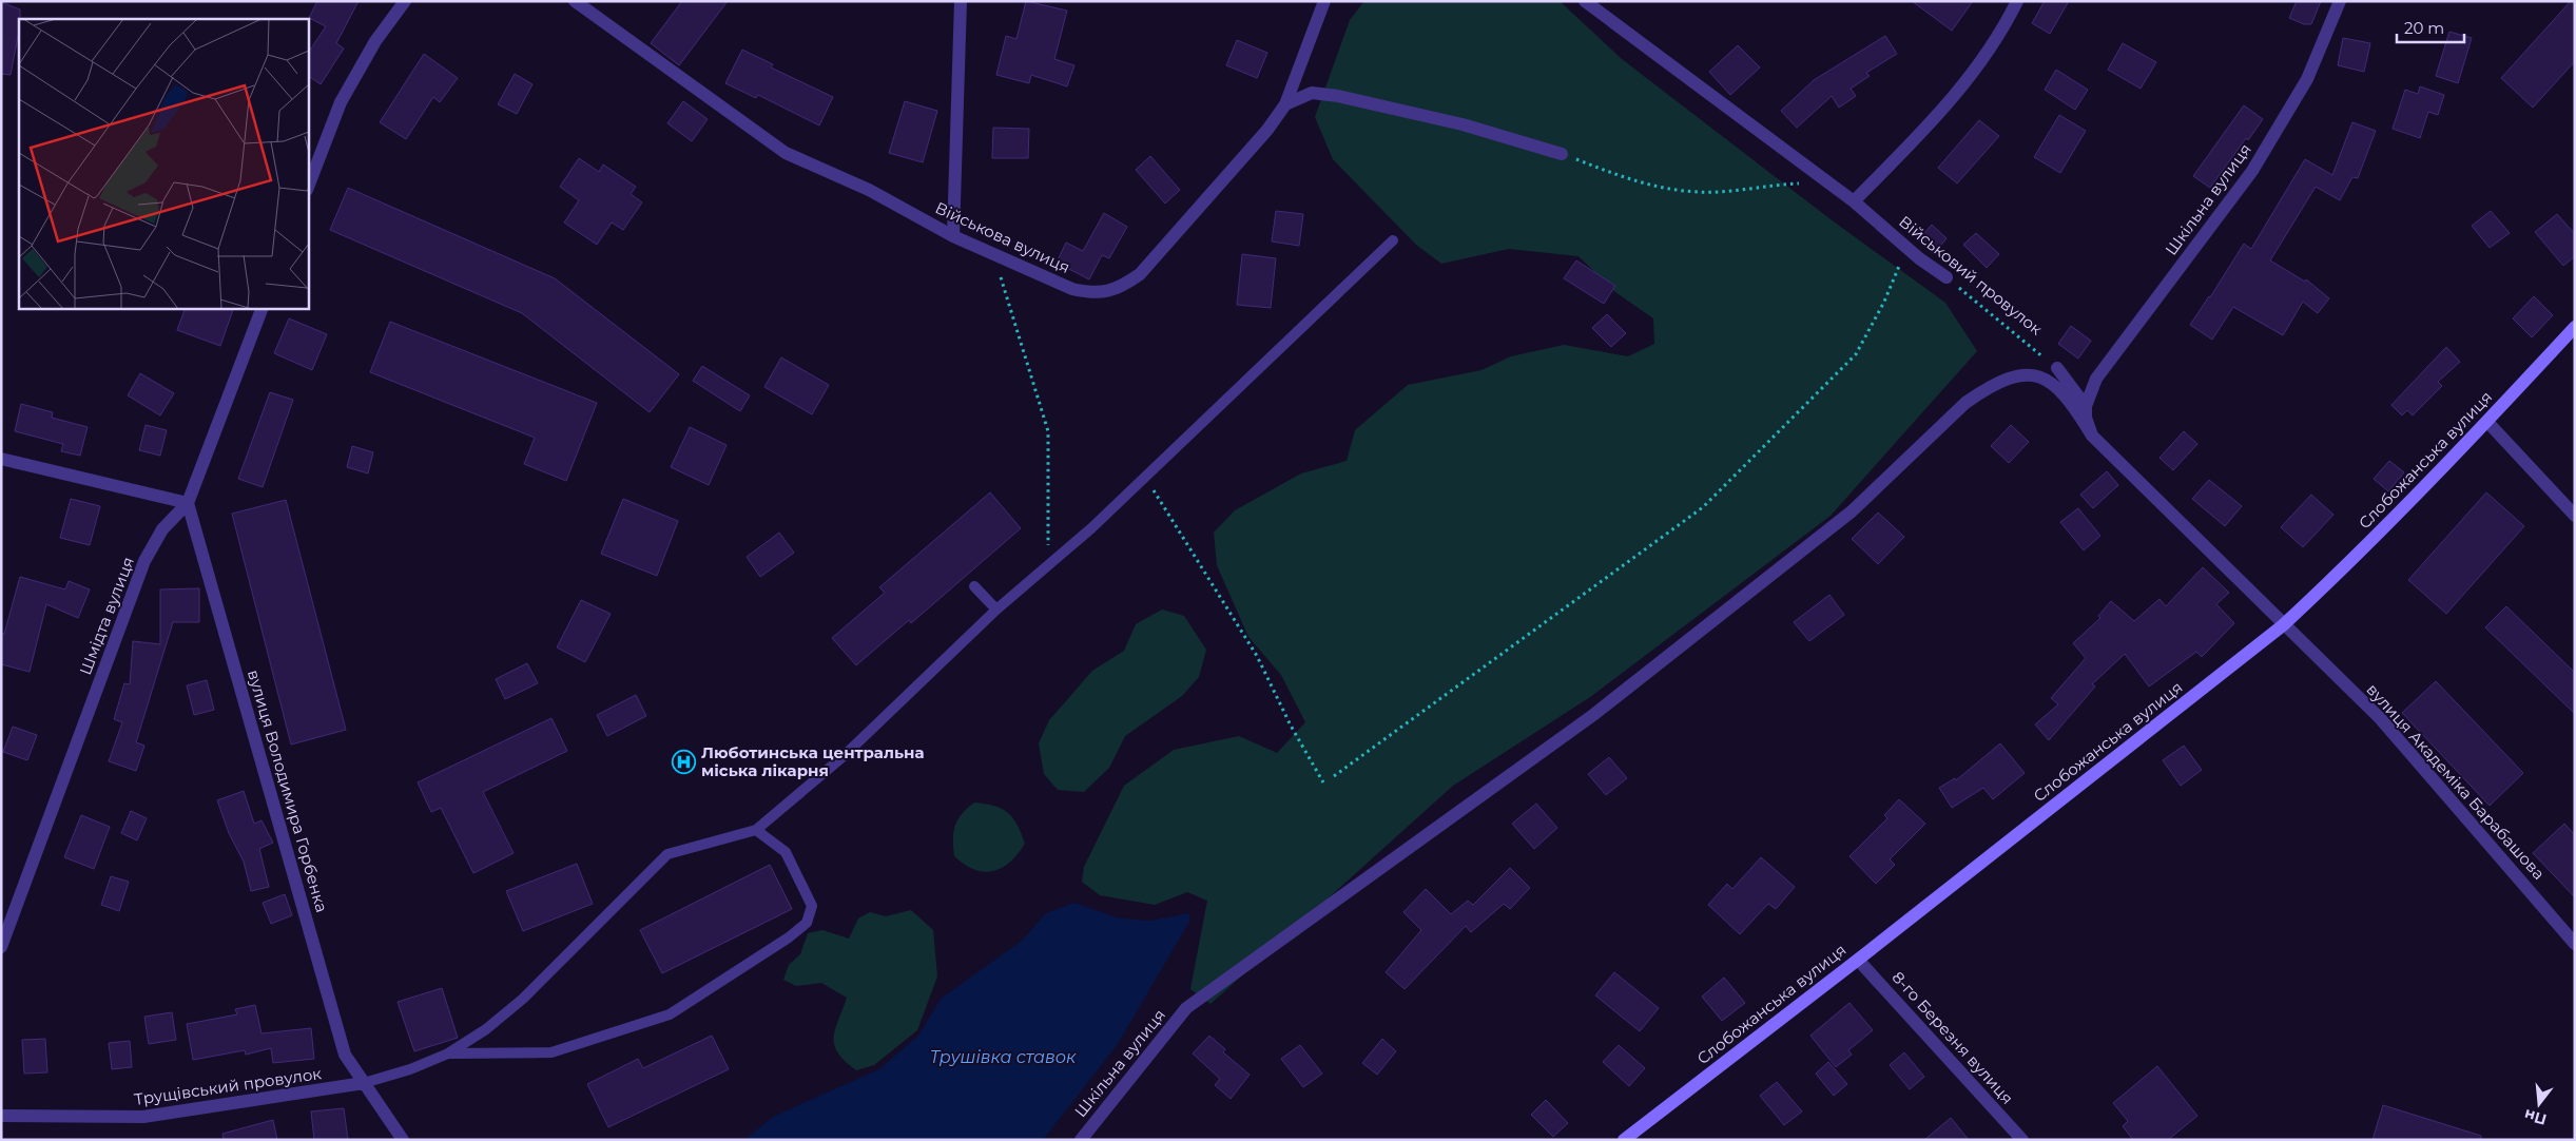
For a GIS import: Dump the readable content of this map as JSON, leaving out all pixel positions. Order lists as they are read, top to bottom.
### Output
{
  "streets": {
    "street": [
      "Шкільна вулиця",
      "Військова вулиця",
      "Військовий провулок",
      "Слобожанська вулиця",
      "Шмідта вулиця",
      "вулиця Академіка Барабашова",
      "вулиця Володимира Горбенка",
      "8-го Березня вулиця",
      "Трущівський провулок"
    ]
  },
  "crossings": [
    ["Слобожанська вулиця", "вулиця Академіка Барабашова"],
    ["Слобожанська вулиця", "8-го Березня вулиця"],
    ["Шмідта вулиця", "вулиця Володимира Горбенка"],
    ["вулиця Володимира Горбенка", "Трущівський провулок"]
  ],
  "water": ["Трушівка ставок"],
  "places": {
    "hospital": ["Люботинська центральна міська лікарня"]
  },
  "scale_bar": "20 m",
  "north": "bottom"
}
